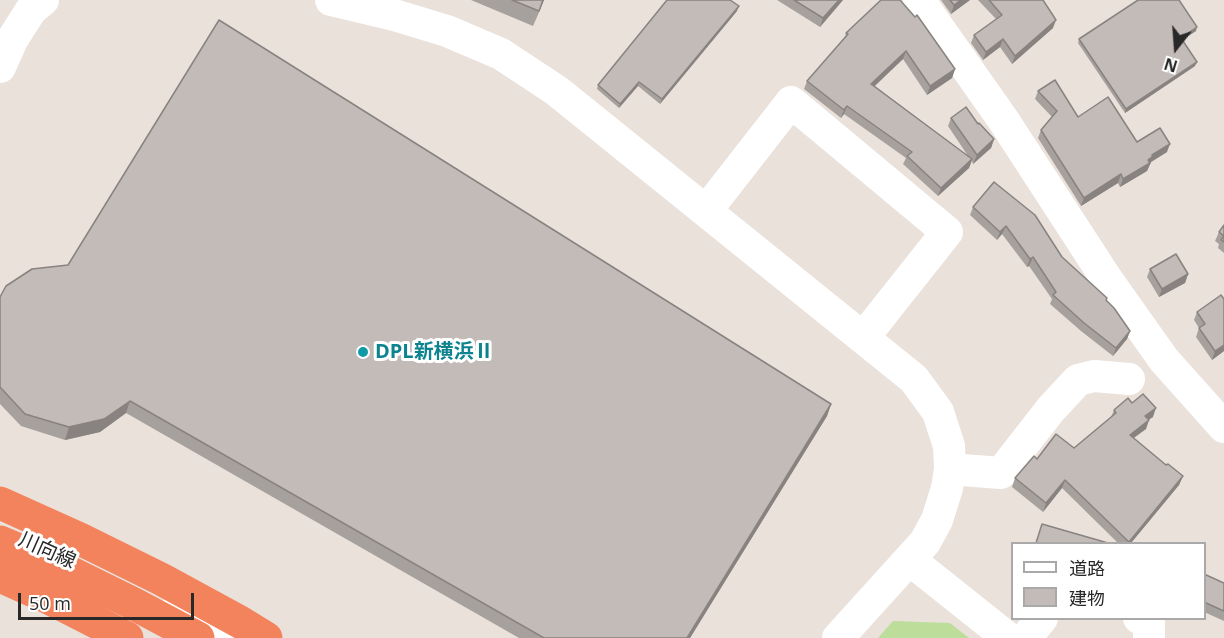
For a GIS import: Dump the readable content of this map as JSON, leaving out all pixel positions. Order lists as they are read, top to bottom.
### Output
{
  "streets": {
    "street": ["川向線"]
  },
  "places": ["DPL新横浜Ⅱ"],
  "legend": ["道路", "建物"],
  "scale_bar": "50 m",
  "north": "bottom"
}
